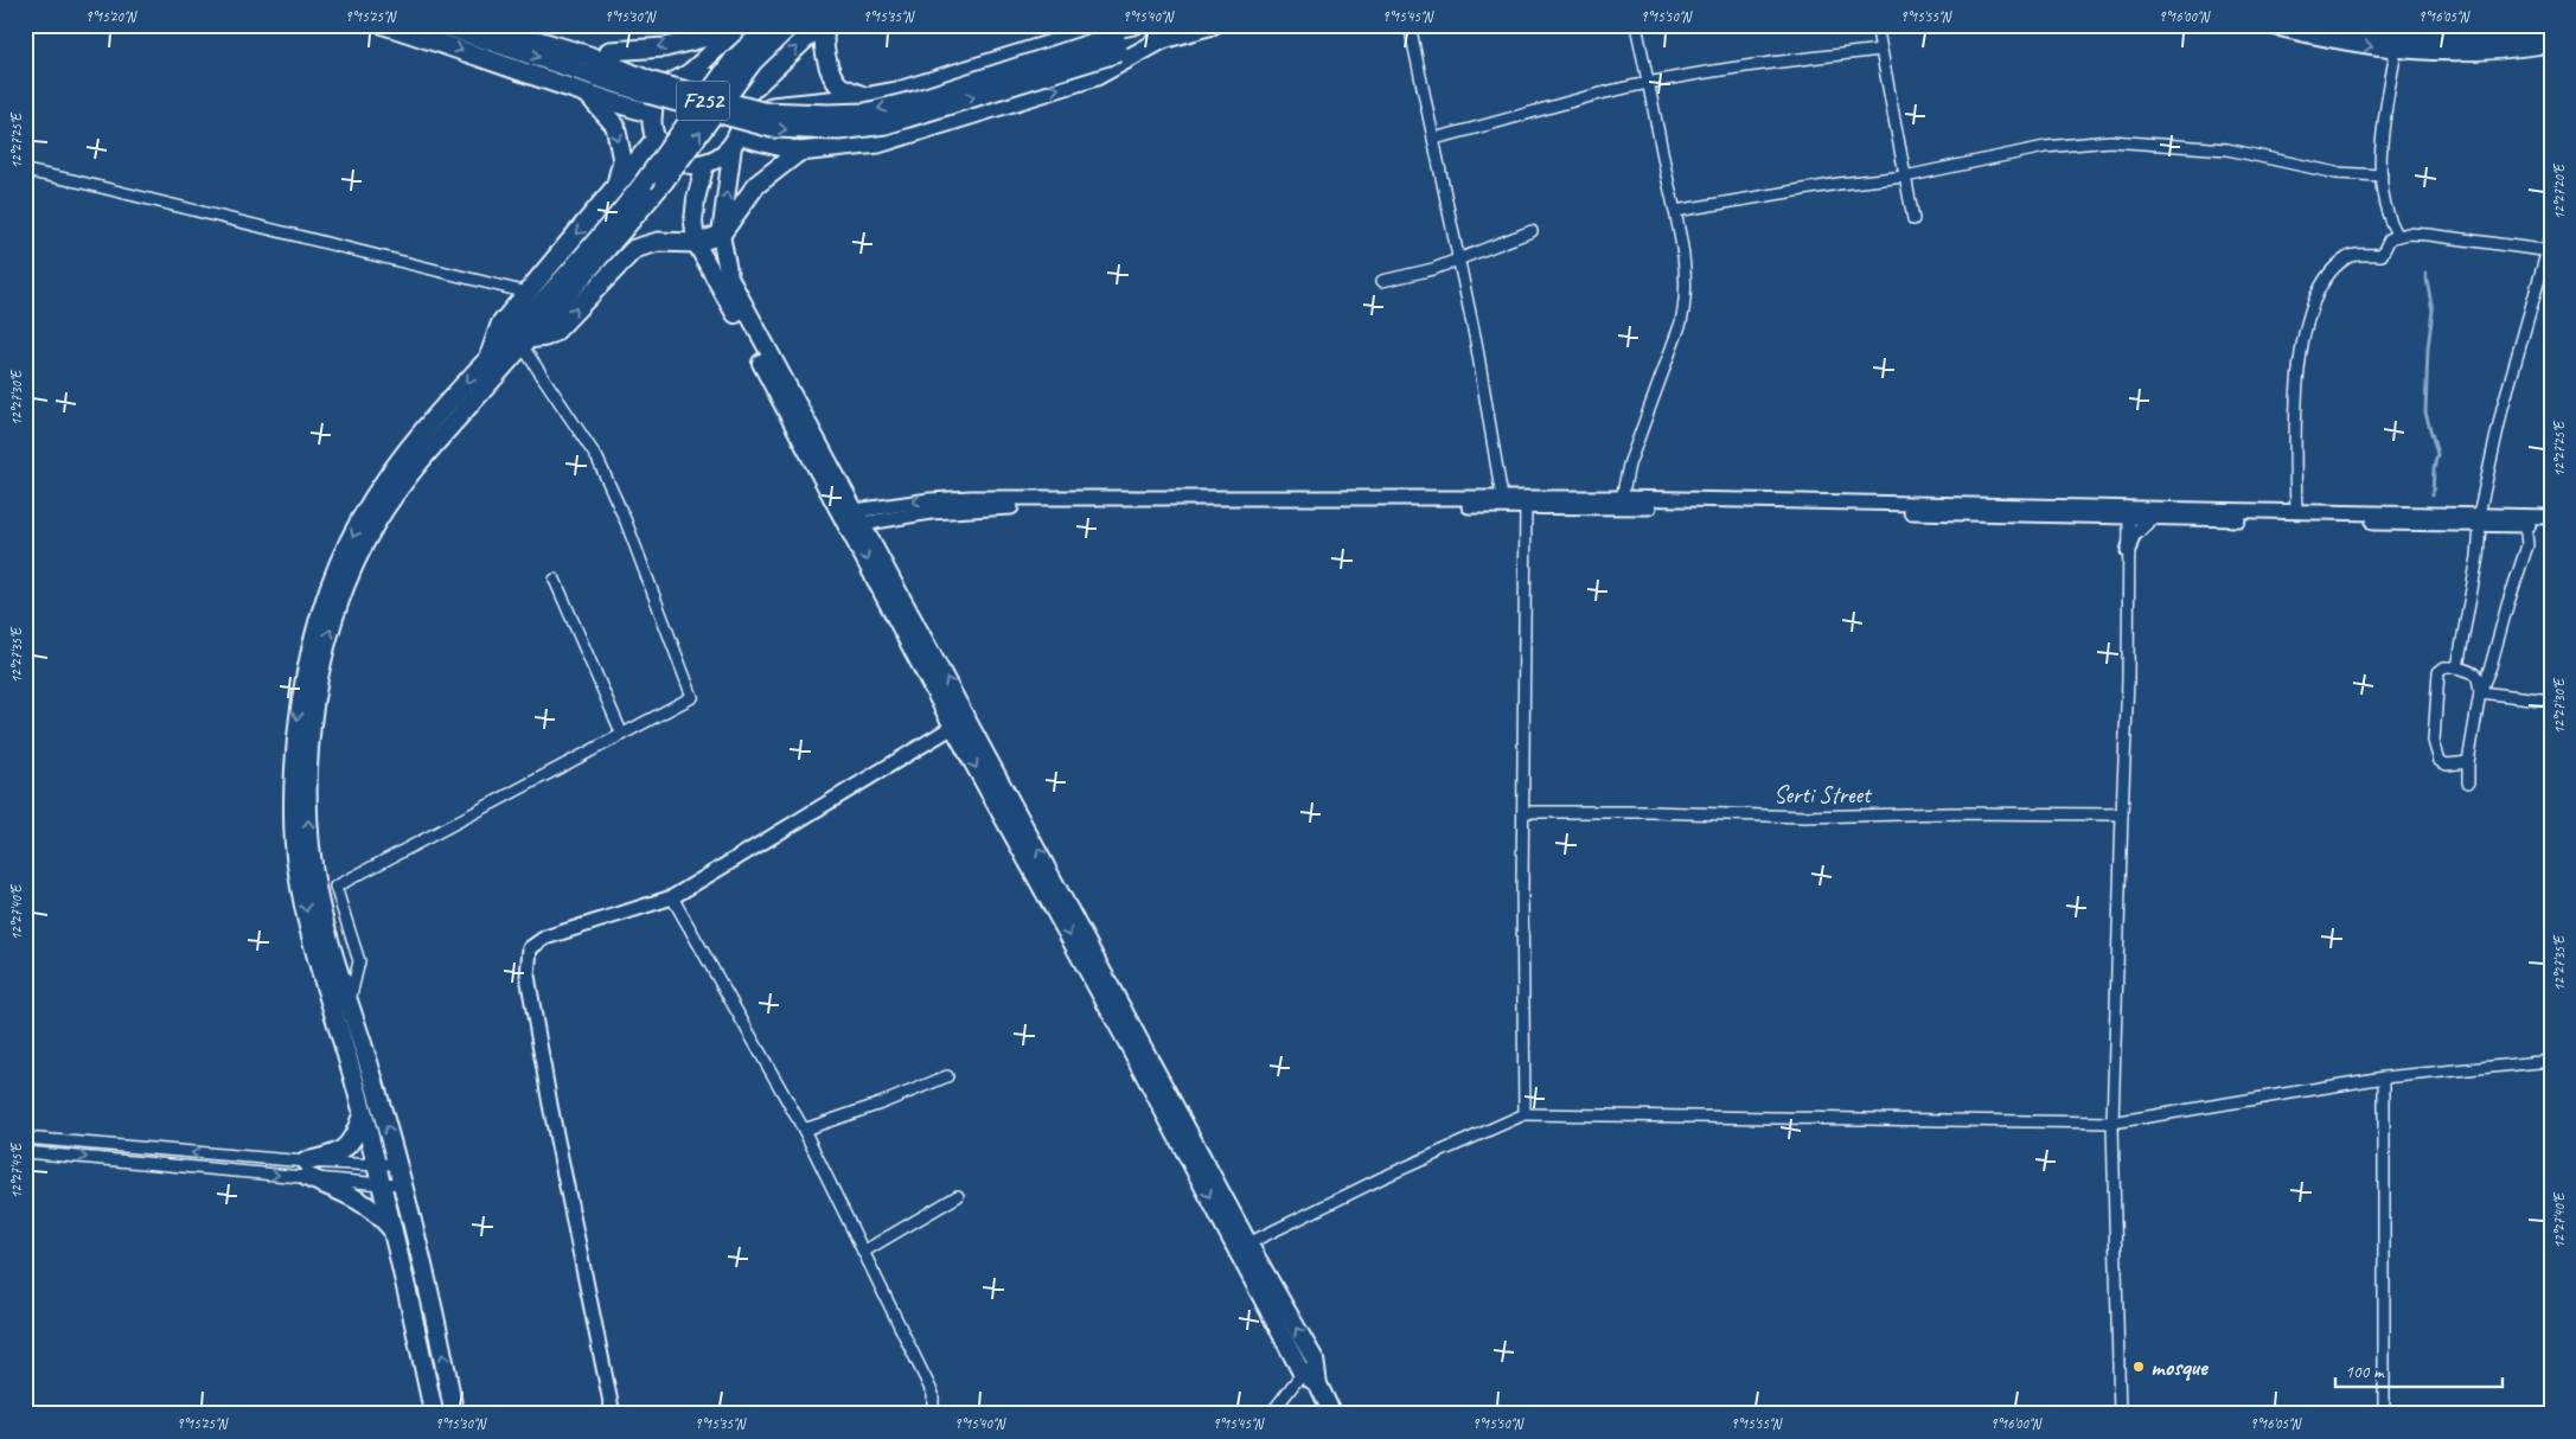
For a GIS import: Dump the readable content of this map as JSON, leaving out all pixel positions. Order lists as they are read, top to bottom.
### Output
{
  "streets": {
    "main road": ["F252"],
    "street": ["Serti Street"]
  },
  "places": ["mosque"],
  "scale_bar": "100 m",
  "coordinates": [
    "9°15'20\"N",
    "9°15'25\"N",
    "9°15'30\"N",
    "9°15'35\"N",
    "9°15'40\"N",
    "9°15'45\"N",
    "9°15'50\"N",
    "9°15'55\"N",
    "9°16'00\"N",
    "9°16'05\"N",
    "12°27'25\"E",
    "12°27'20\"E",
    "12°27'30\"E",
    "12°27'35\"E",
    "12°27'40\"E",
    "12°27'45\"E"
  ]
}
